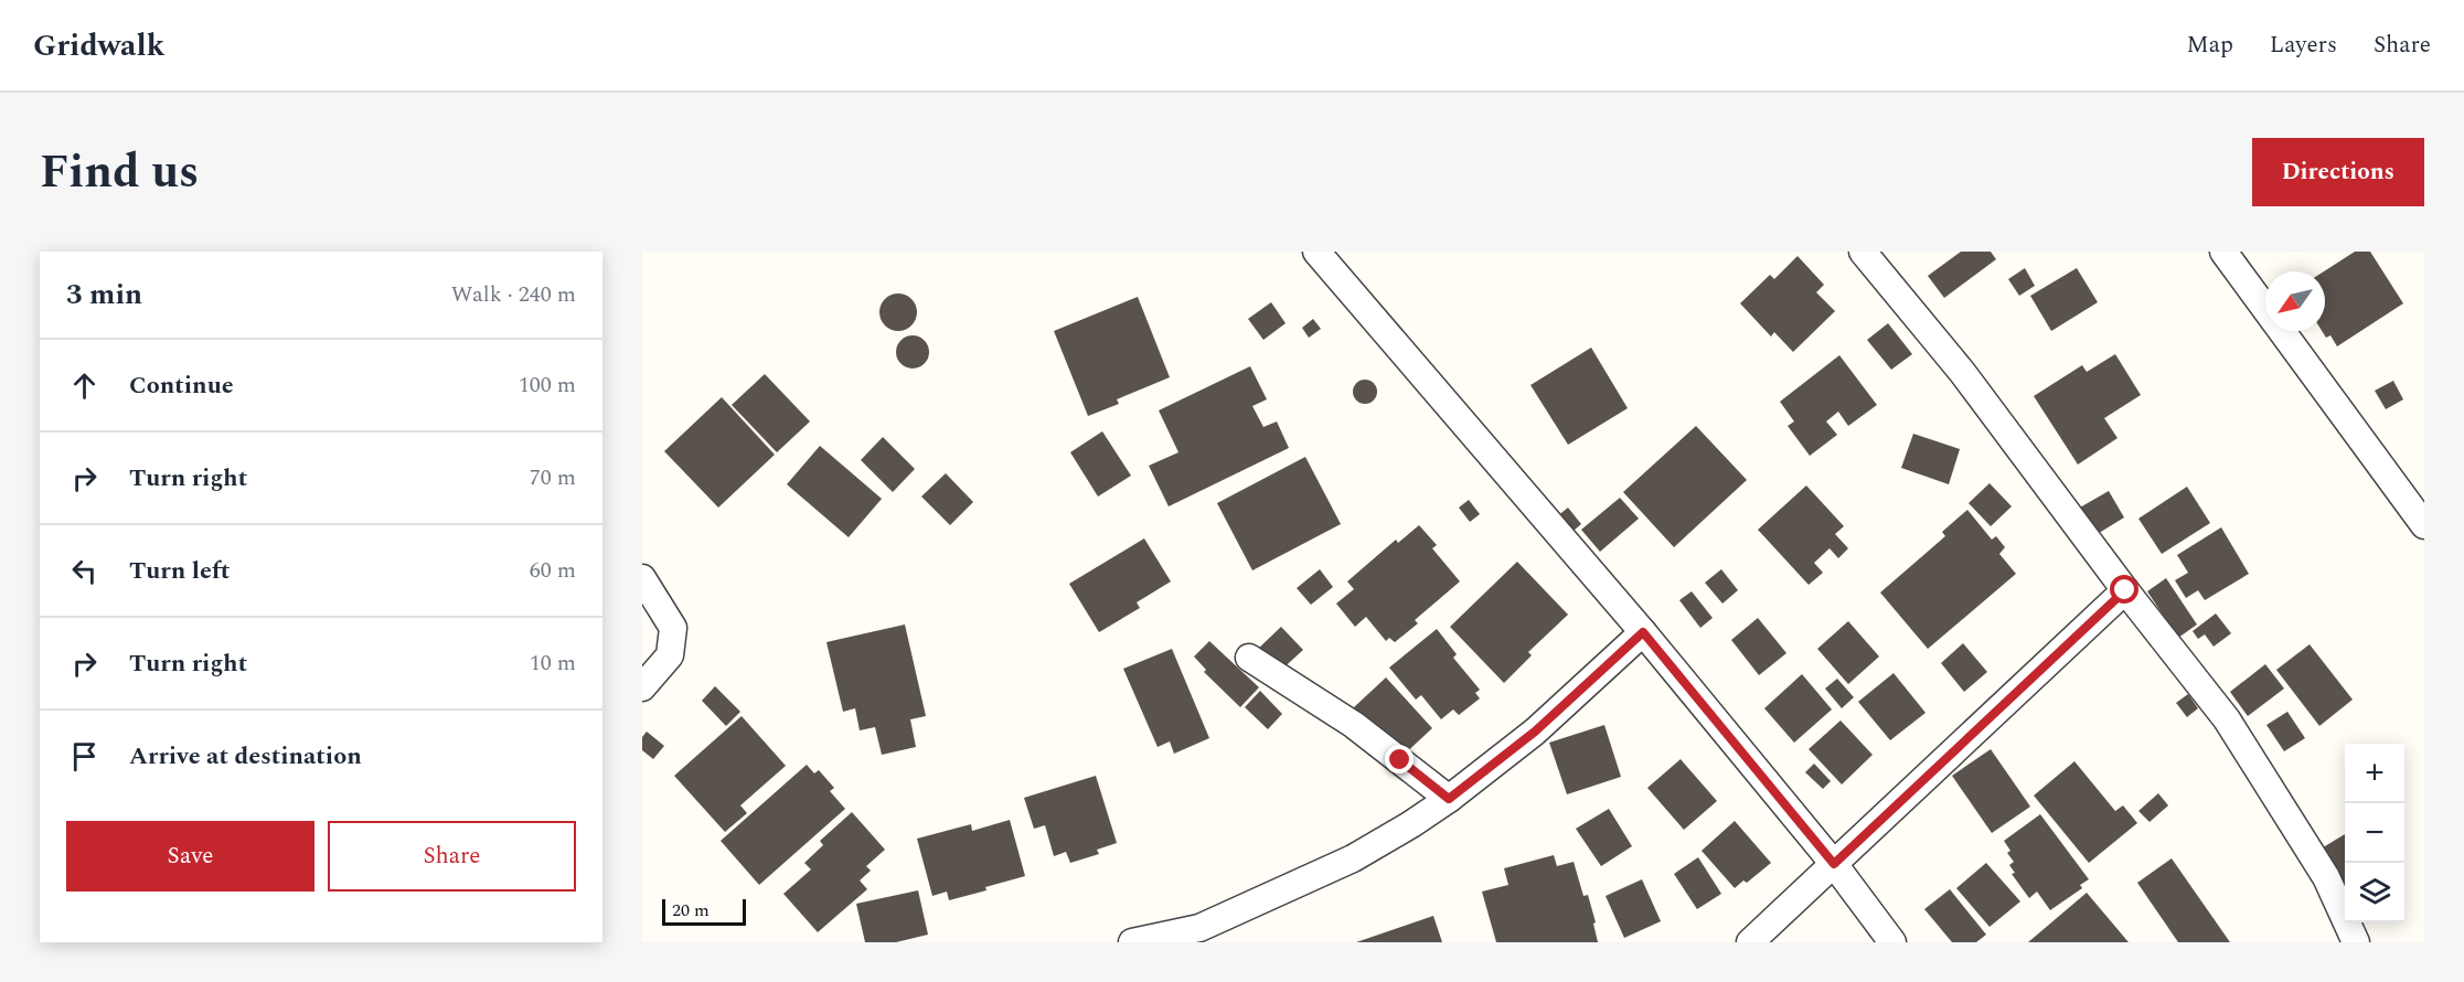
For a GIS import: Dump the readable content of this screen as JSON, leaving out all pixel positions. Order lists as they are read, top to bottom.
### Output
{
  "scale_bar": "20 m",
  "north": "bottom left",
  "page": {
    "header": "Gridwalk",
    "nav": ["Map", "Layers", "Share"],
    "title": "Find us",
    "buttons": [
      "Directions",
      ["Save", "Share"]
    ],
    "heading": ["3 min", "Walk · 240 m"],
    "list": [
      ["Continue", "100 m"],
      ["Turn right", "70 m"],
      ["Turn left", "60 m"],
      ["Turn right", "10 m"],
      "Arrive at destination"
    ],
    "map_buttons": ["+", "−"],
    "scale": "20 m"
  }
}
